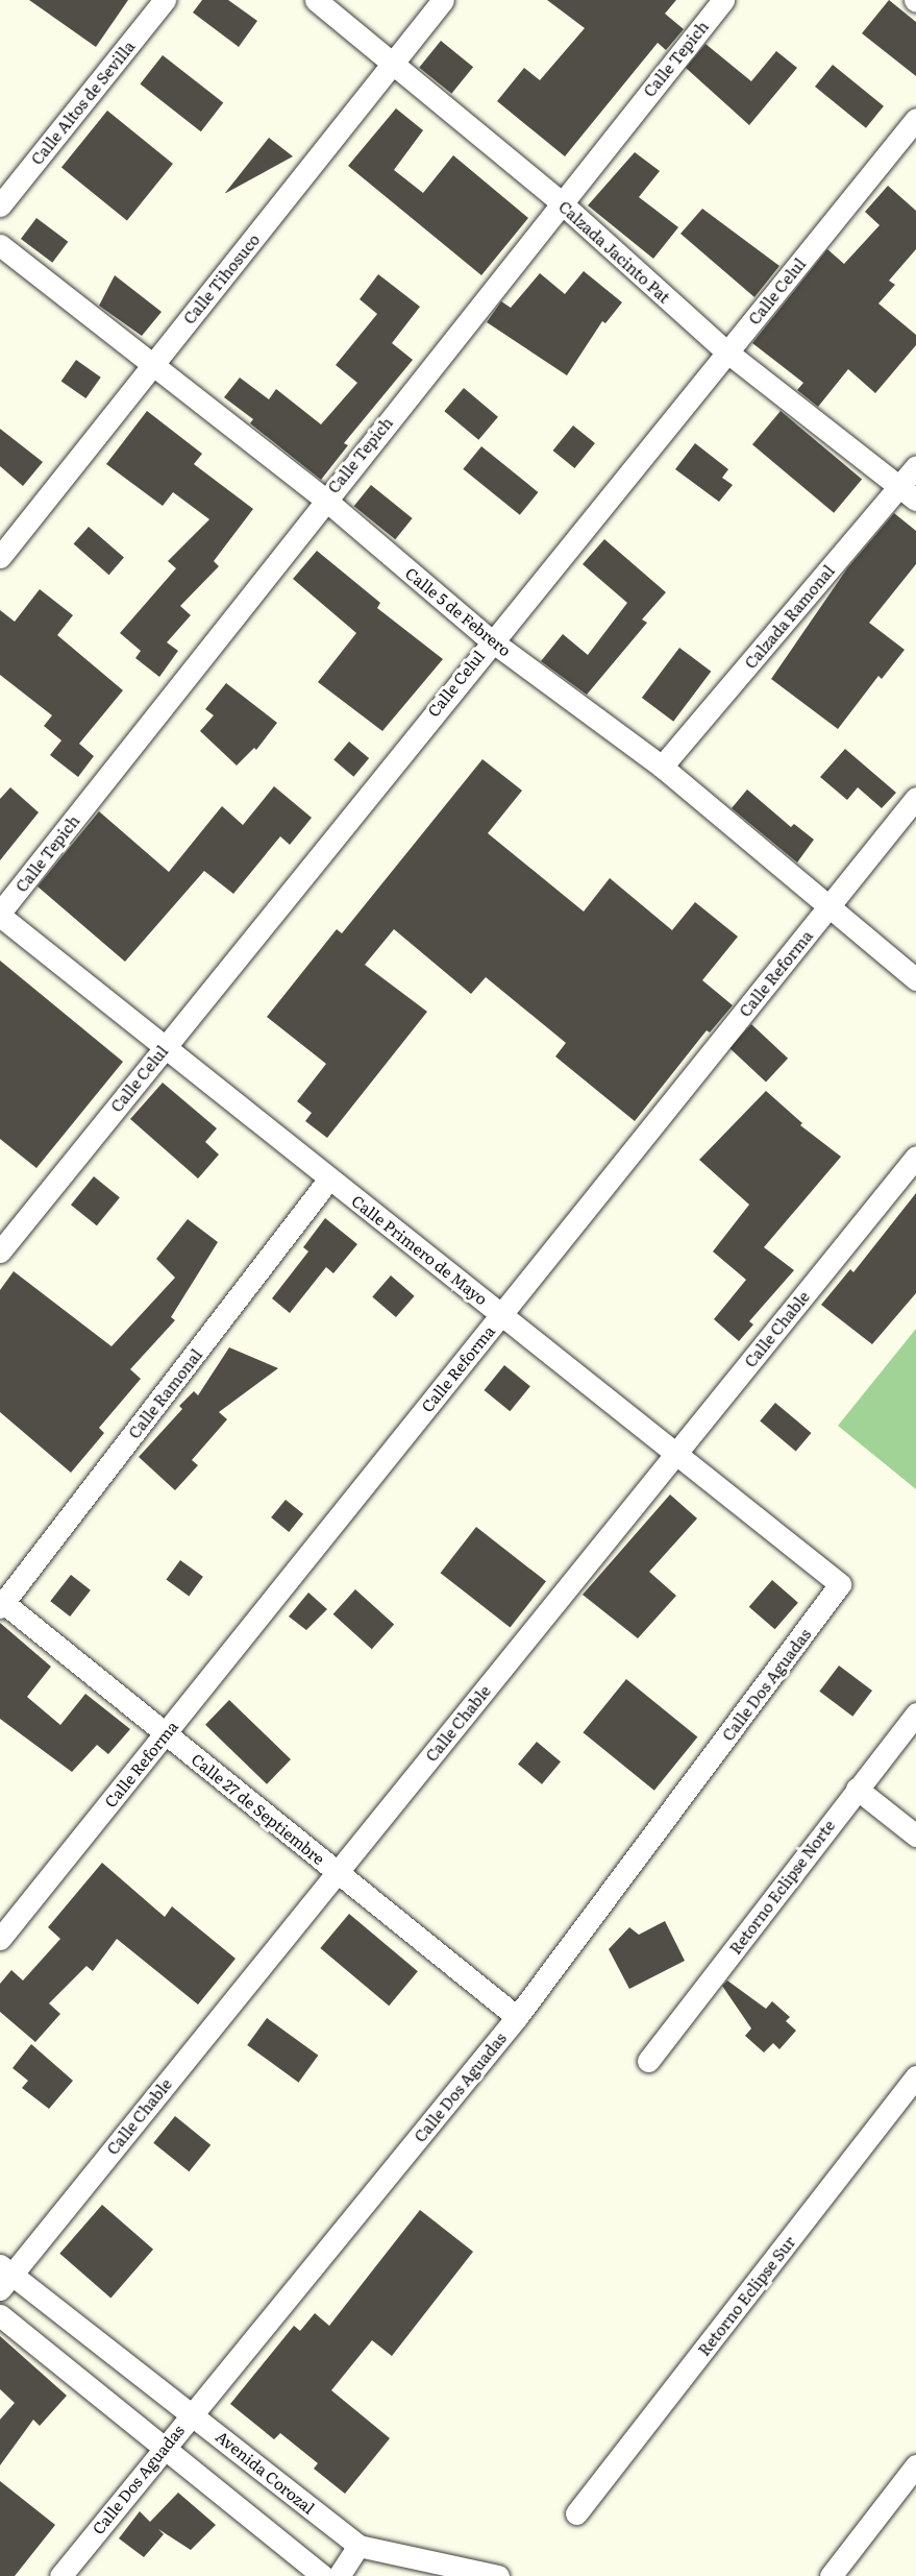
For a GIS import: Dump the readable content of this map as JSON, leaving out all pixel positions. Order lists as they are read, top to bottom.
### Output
{
  "streets": {
    "street": [
      "Calle Tepich",
      "Calle Altos de Sevilla",
      "Calzada Jacinto Pat",
      "Calle Tihosuco",
      "Calle Celul",
      "Calle 5 de Febrero",
      "Calzada Ramonal",
      "Calle Reforma",
      "Calle Primero de Mayo",
      "Calle Chable",
      "Calle Ramonal",
      "Calle Dos Aguadas",
      "Calle 27 de Septiembre",
      "Retorno Eclipse Norte",
      "Retorno Eclipse Sur",
      "Avenida Corozal"
    ]
  },
  "crossings": [
    ["Calle Tepich", "Calzada Jacinto Pat"],
    ["Calle Tepich", "Calle 5 de Febrero"],
    ["Calle Tepich", "Calle Primero de Mayo"],
    ["Calzada Jacinto Pat", "Calle Tihosuco"],
    ["Calzada Jacinto Pat", "Calle Celul"],
    ["Calzada Jacinto Pat", "Calzada Ramonal"],
    ["Calle Tihosuco", "Calle 5 de Febrero"],
    ["Calle Celul", "Calle 5 de Febrero"],
    ["Calle Celul", "Calle Primero de Mayo"],
    ["Calle 5 de Febrero", "Calzada Ramonal"],
    ["Calle 5 de Febrero", "Calle Reforma"],
    ["Calle Reforma", "Calle Primero de Mayo"],
    ["Calle Reforma", "Calle 27 de Septiembre"],
    ["Calle Primero de Mayo", "Calle Chable"],
    ["Calle Primero de Mayo", "Calle Ramonal"],
    ["Calle Primero de Mayo", "Calle Dos Aguadas"],
    ["Calle Chable", "Calle 27 de Septiembre"],
    ["Calle Chable", "Avenida Corozal"],
    ["Calle Ramonal", "Calle 27 de Septiembre"],
    ["Calle Dos Aguadas", "Calle 27 de Septiembre"],
    ["Calle Dos Aguadas", "Avenida Corozal"]
  ]
}
